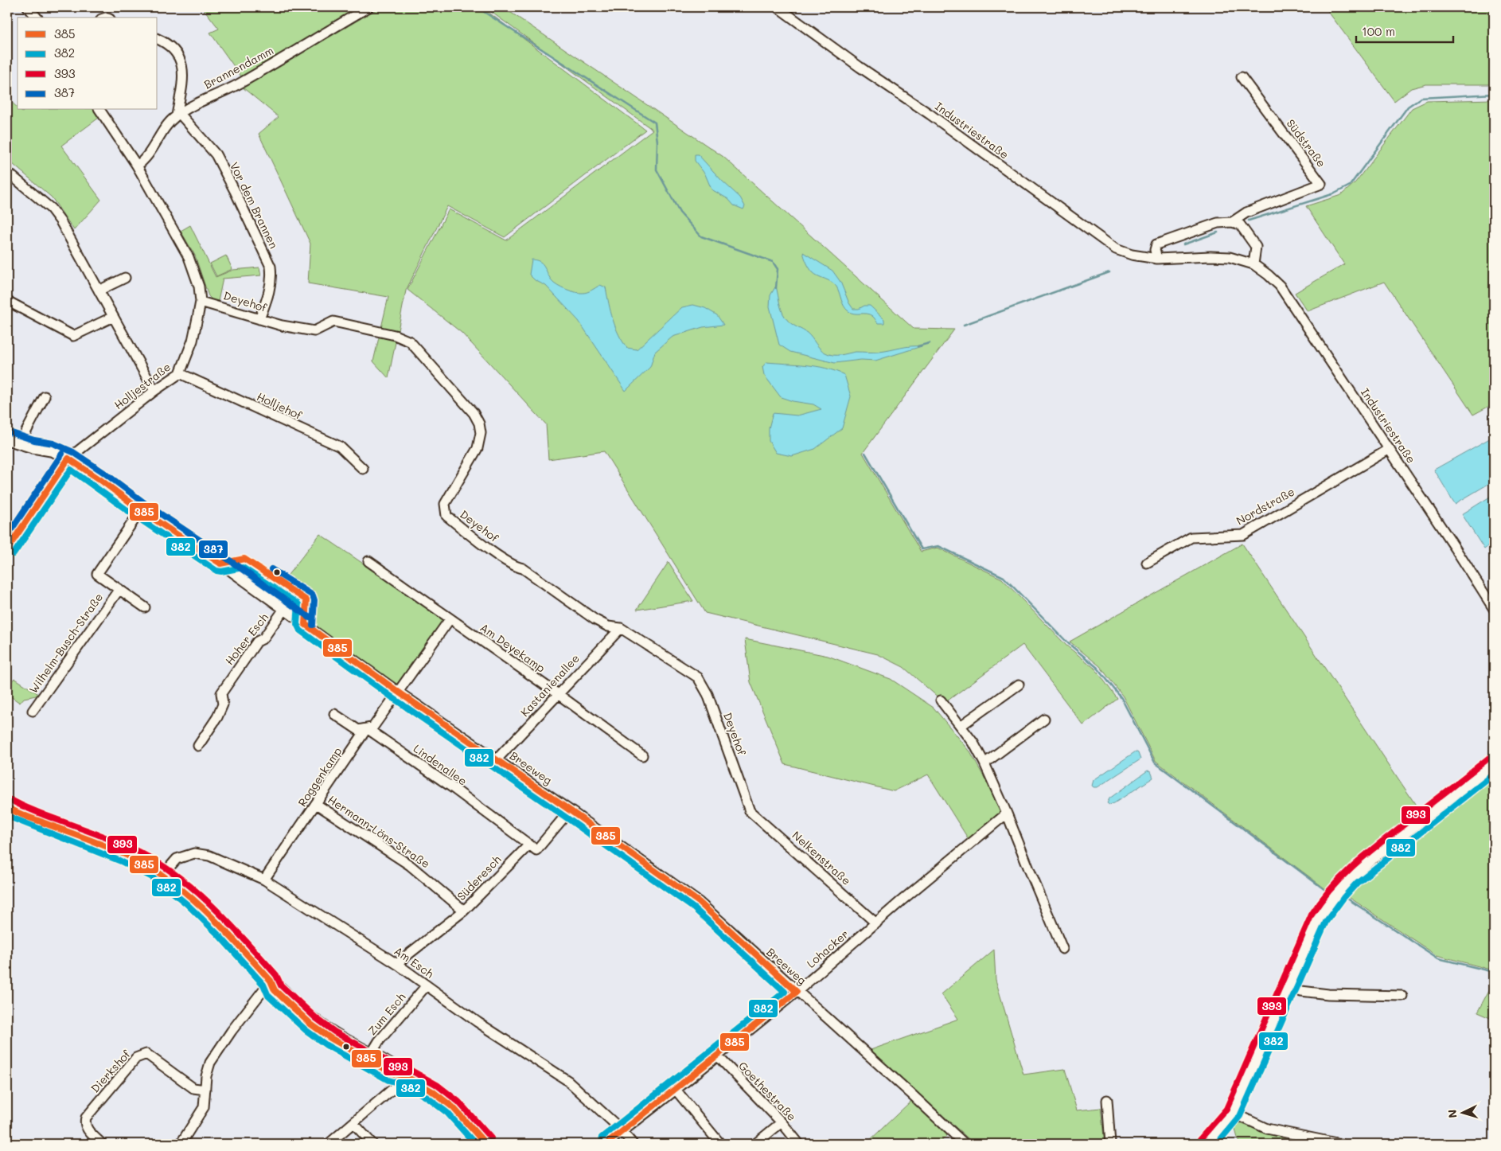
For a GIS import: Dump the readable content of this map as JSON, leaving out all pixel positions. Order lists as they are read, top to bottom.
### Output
{
  "streets": {
    "street": [
      "Brannendamm",
      "Industriestraße",
      "Südstraße",
      "Vor dem Brannen",
      "Deyehof",
      "Holljestraße",
      "Holljehof",
      "Nordstraße",
      "Hoher Esch",
      "Wilhelm-Busch-Straße",
      "Am Deyekamp",
      "Kastanienallee",
      "Lindenallee",
      "Breeweg",
      "Roggenkamp",
      "Hermann-Löns-Straße",
      "Nelkenstraße",
      "Süderesch",
      "Lohacker",
      "Am Esch",
      "Zum Esch",
      "Dierkshof",
      "Goethestraße"
    ]
  },
  "crossings": [
    ["Brannendamm", "Vor dem Brannen"],
    ["Brannendamm", "Holljestraße"],
    ["Industriestraße", "Nordstraße"],
    ["Vor dem Brannen", "Deyehof"],
    ["Deyehof", "Holljestraße"],
    ["Deyehof", "Kastanienallee"],
    ["Deyehof", "Nelkenstraße"],
    ["Holljestraße", "Holljehof"],
    ["Holljestraße", "Breeweg"],
    ["Hoher Esch", "Breeweg"],
    ["Am Deyekamp", "Kastanienallee"],
    ["Am Deyekamp", "Roggenkamp"],
    ["Kastanienallee", "Breeweg"],
    ["Lindenallee", "Roggenkamp"],
    ["Lindenallee", "Süderesch"],
    ["Breeweg", "Roggenkamp"],
    ["Breeweg", "Lohacker"],
    ["Roggenkamp", "Hermann-Löns-Straße"],
    ["Roggenkamp", "Am Esch"],
    ["Hermann-Löns-Straße", "Süderesch"],
    ["Nelkenstraße", "Lohacker"],
    ["Süderesch", "Am Esch"],
    ["Lohacker", "Am Esch"],
    ["Lohacker", "Goethestraße"],
    ["Am Esch", "Zum Esch"]
  ],
  "lines": [
    "transit line 387",
    "transit line 385",
    "transit line 382",
    "transit line 393"
  ],
  "legend": [
    "385",
    "382",
    "393",
    "387"
  ],
  "scale_bar": "100 m",
  "north": "left"
}
